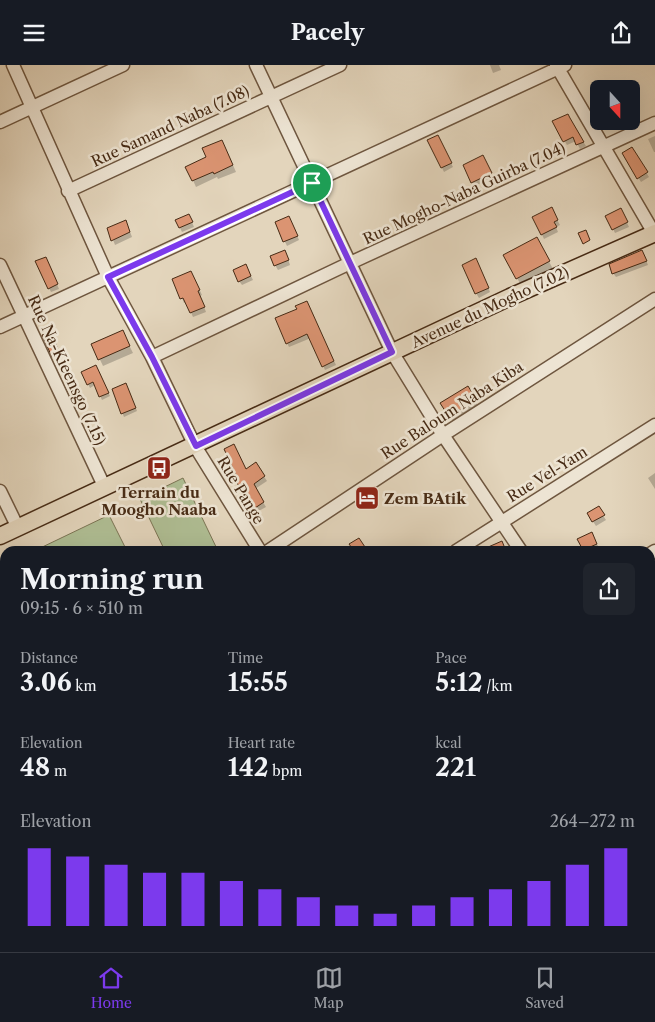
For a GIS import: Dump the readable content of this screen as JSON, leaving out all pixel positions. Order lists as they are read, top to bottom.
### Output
{
  "streets": {
    "main road": ["Avenue du Mogho (7.02)"],
    "street": [
      "Rue Samand Naba (7.08)",
      "Rue Mogho-Naba Guirba (7.04)",
      "Rue Na-Kieensgo (7.15)",
      "Rue Baloum Naba Kiba",
      "Rue Vel-Yam",
      "Rue Pange"
    ]
  },
  "crossings": [
    ["Rue Samand Naba (7.08)", "Rue Pange"],
    ["Rue Mogho-Naba Guirba (7.04)", "Rue Pange"],
    ["Avenue du Mogho (7.02)", "Rue Na-Kieensgo (7.15)"],
    ["Avenue du Mogho (7.02)", "Rue Pange"]
  ],
  "places": {
    "bus stop": ["Terrain du Moogho Naaba"],
    "hotel": ["Zem BAtik"]
  },
  "north": "bottom",
  "page": {
    "header": "Pacely",
    "heading": ["Morning run", "09:15 · 6 × 510 m"],
    "stats": [
      ["Distance", "3.06 km"],
      ["Time", "15:55"],
      ["Pace", "5:12 /km"],
      ["Elevation", "48 m"],
      ["Heart rate", "142 bpm"],
      ["kcal", "221"]
    ],
    "chart": ["Elevation", "264–272 m"],
    "tabs": ["Home", "Map", "Saved"]
  }
}
